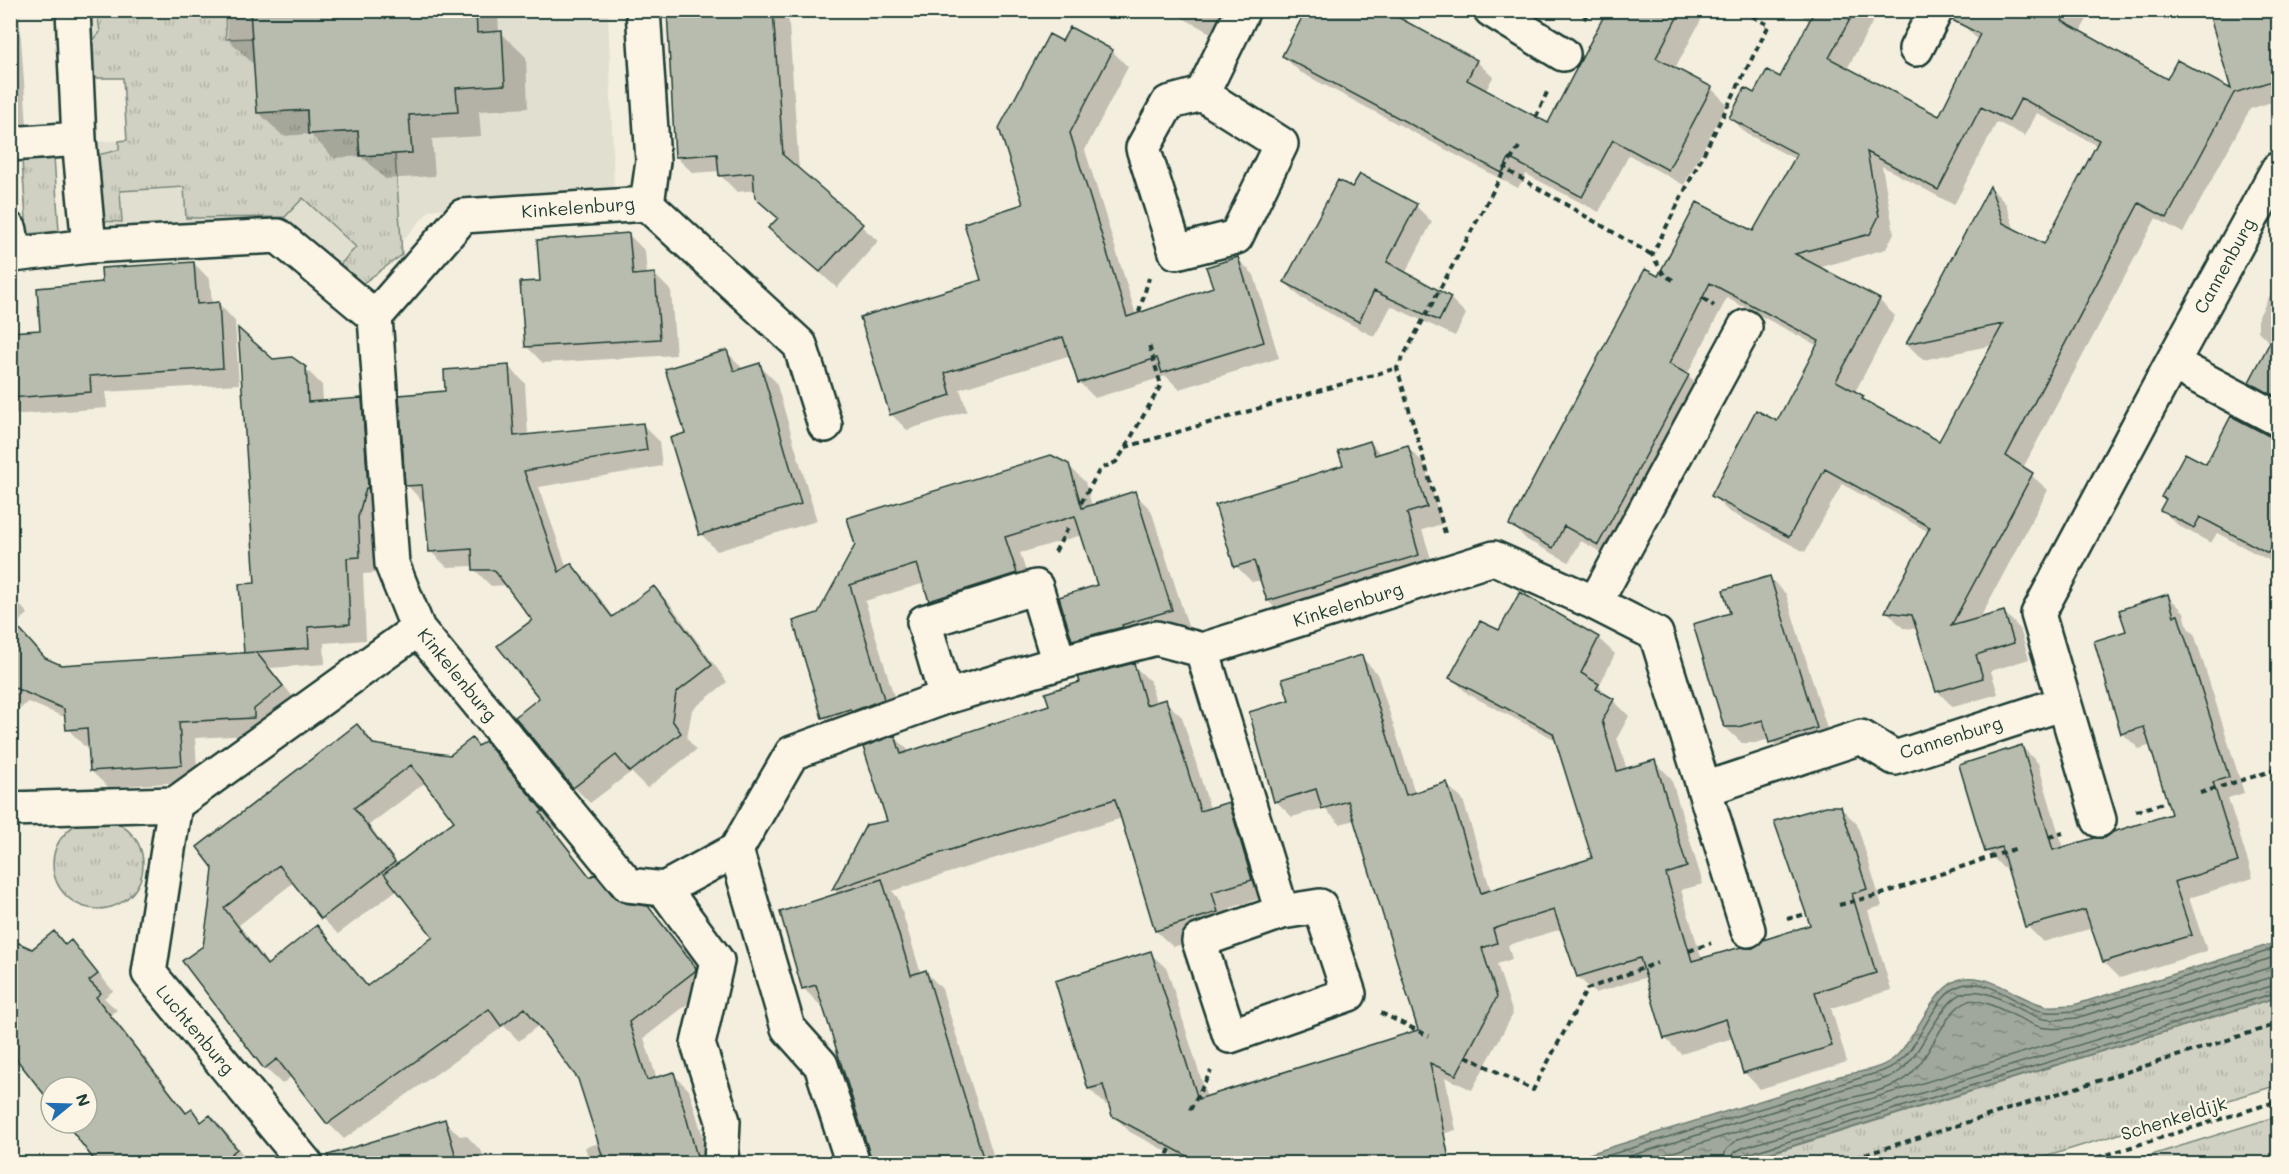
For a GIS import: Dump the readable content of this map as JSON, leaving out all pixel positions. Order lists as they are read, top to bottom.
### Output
{
  "streets": {
    "street": ["Kinkelenburg", "Cannenburg", "Luchtenburg"],
    "path": ["Schenkeldijk"]
  },
  "north": "right"
}
